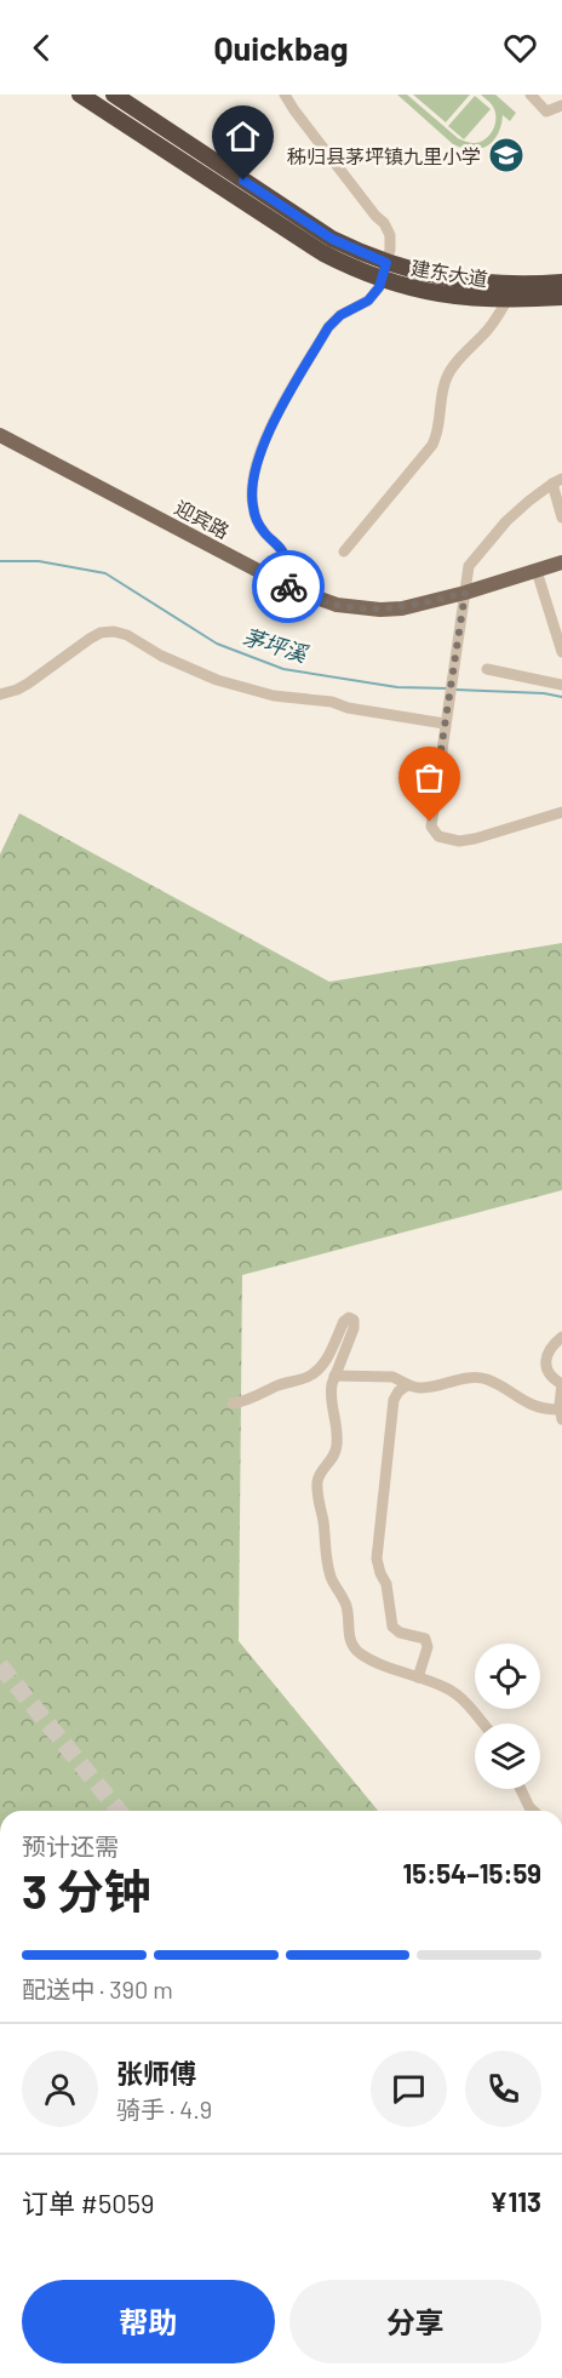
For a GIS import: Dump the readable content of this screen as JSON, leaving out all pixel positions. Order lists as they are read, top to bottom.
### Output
{
  "streets": {
    "highway": ["建东大道"],
    "main road": ["迎宾路"]
  },
  "water": ["茅坪溪"],
  "places": {
    "school or university": ["秭归县茅坪镇九里小学"]
  },
  "page": {
    "header": "Quickbag",
    "heading": ["3 分钟", "预计还需", "15:54–15:59"],
    "panel": [
      "张师傅",
      "骑手 · 4.9",
      "订单 #5059",
      "¥113"
    ],
    "bar": "配送中 · 390 m",
    "buttons": ["帮助", "分享"]
  }
}
